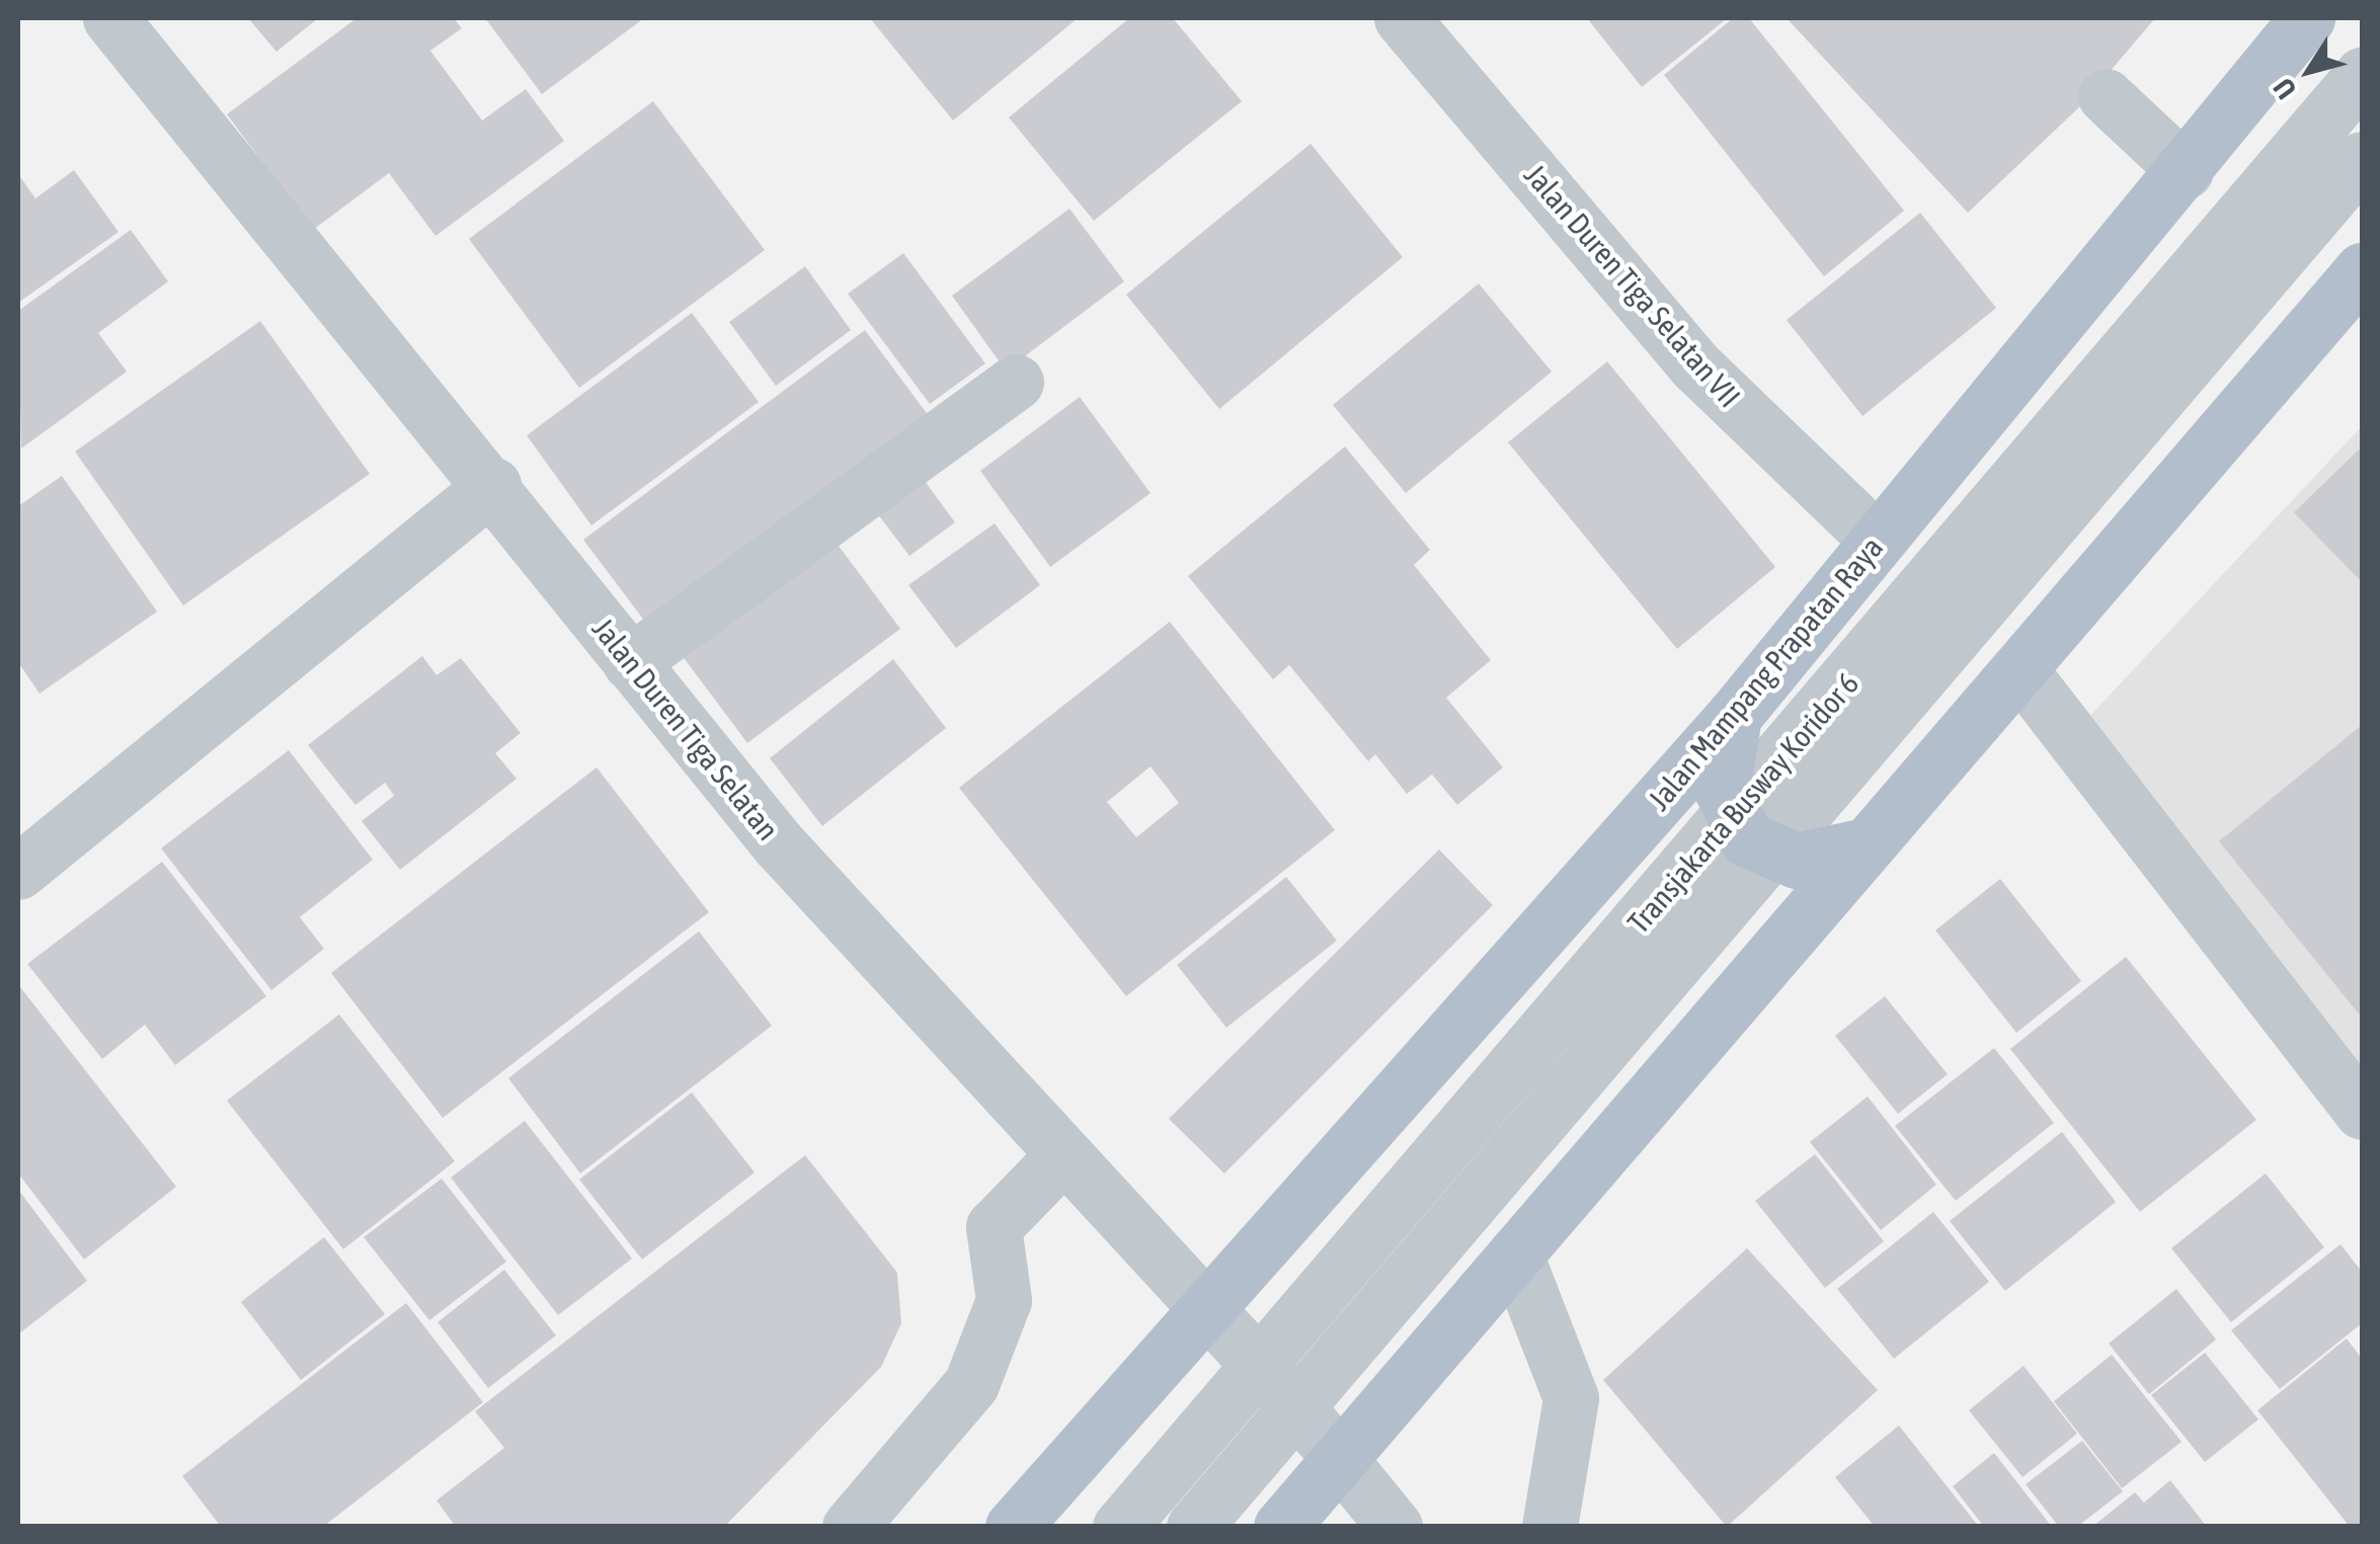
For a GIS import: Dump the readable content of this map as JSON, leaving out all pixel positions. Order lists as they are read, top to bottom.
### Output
{
  "streets": {
    "main road": ["Jalan Mampang Prapatan Raya"],
    "street": ["Jalan Duren Tiga Selatan VII", "Jalan Duren Tiga Selatan", "Transjakarta Busway Koridor 6"]
  },
  "crossings": [
    ["Jalan Duren Tiga Selatan VII", "Jalan Mampang Prapatan Raya"],
    ["Jalan Mampang Prapatan Raya", "Jalan Duren Tiga Selatan"],
    ["Jalan Duren Tiga Selatan", "Transjakarta Busway Koridor 6"]
  ],
  "north": "bottom left"
}
